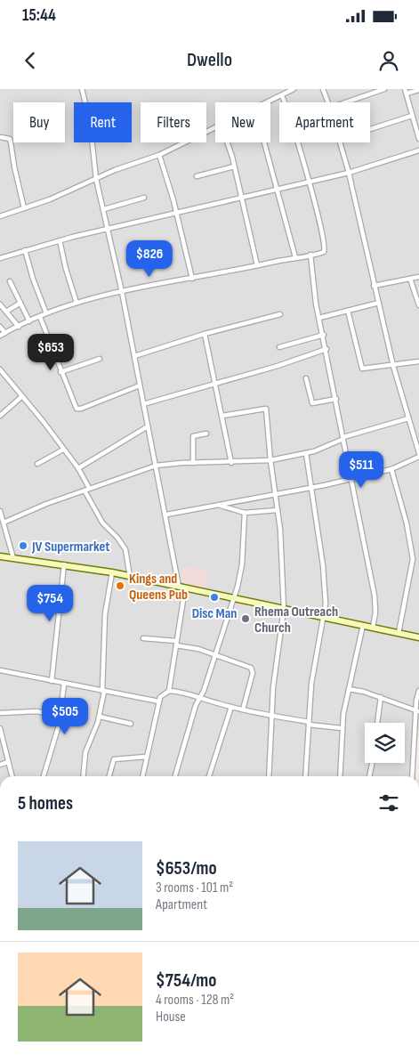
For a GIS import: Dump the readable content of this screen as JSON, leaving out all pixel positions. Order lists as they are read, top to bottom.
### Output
{
  "places": [
    "JV Supermarket",
    "Kings and Queens Pub",
    "Disc Man",
    "Rhema Outreach Church"
  ],
  "page": {
    "status": "15:44",
    "header": "Dwello",
    "chip": [
      "Buy",
      "Rent",
      "Filters",
      "New",
      "Apartment"
    ],
    "price": [
      "$826",
      "$653",
      "$511",
      "$754",
      "$505"
    ],
    "heading": "5 homes",
    "list": [
      {
        "name": "$653/mo",
        "note": "3 rooms · 101 m² · Apartment"
      },
      {
        "name": "$754/mo",
        "note": "4 rooms · 128 m² · House"
      }
    ]
  }
}
